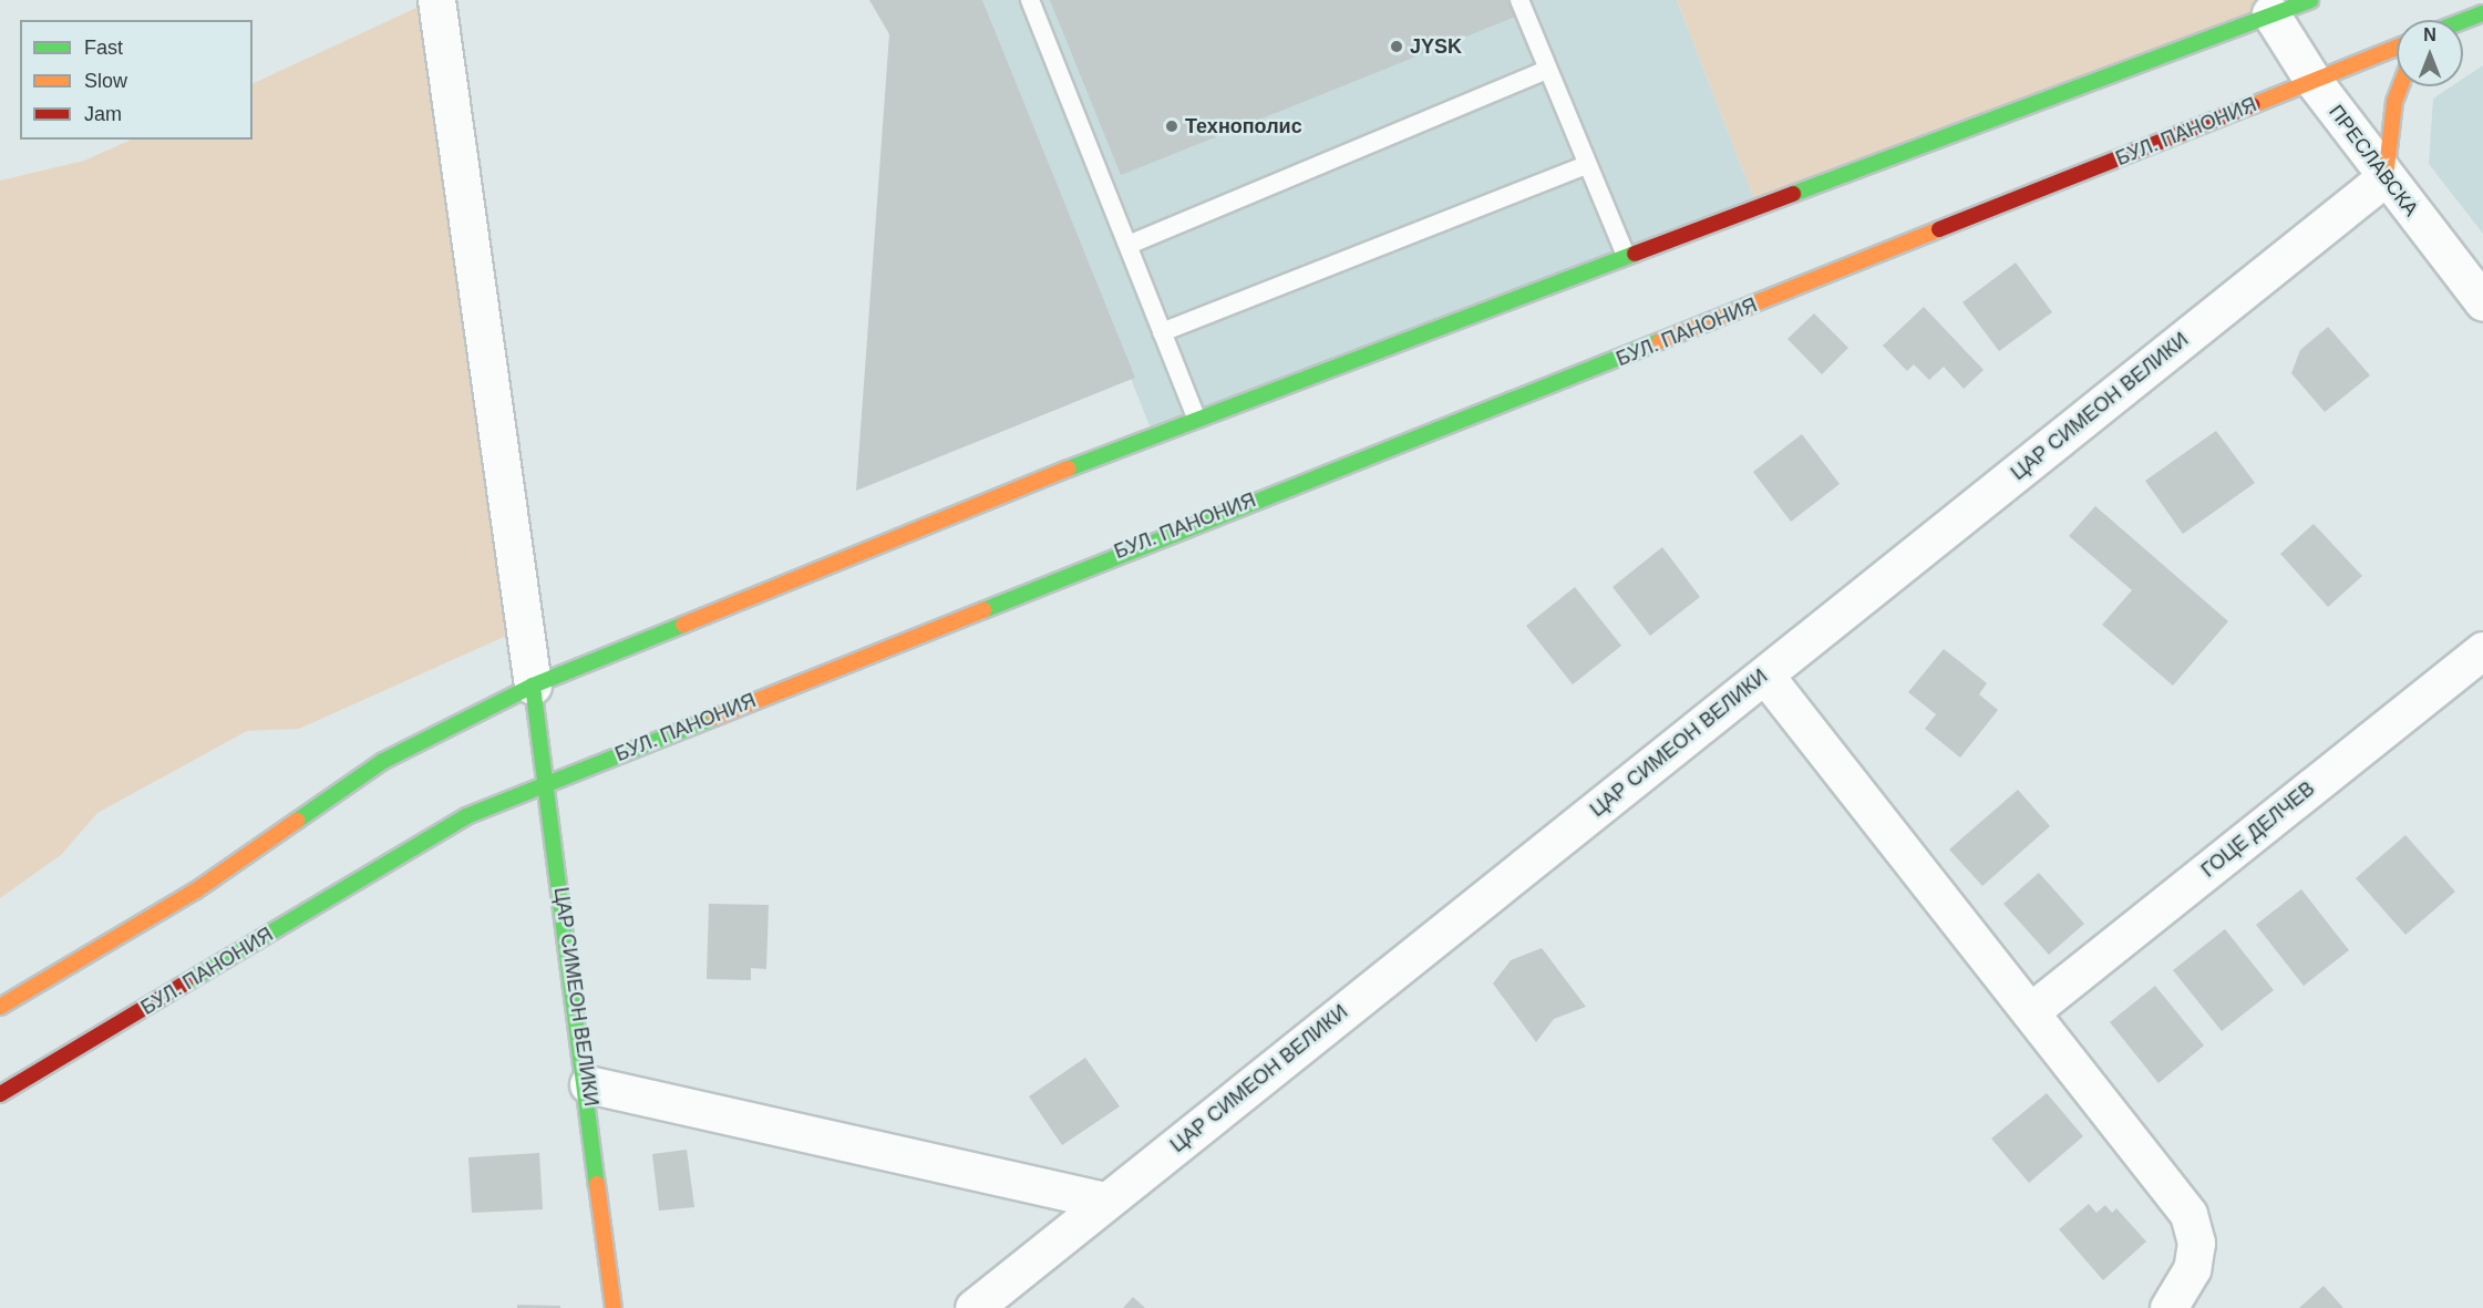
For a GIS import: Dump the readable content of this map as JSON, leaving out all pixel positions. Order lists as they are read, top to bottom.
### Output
{
  "streets": {
    "main road": ["БУЛ. ПАНОНИЯ", "ЦАР СИМЕОН ВЕЛИКИ"],
    "street": ["ПРЕСЛАВСКА", "ГОЦЕ ДЕЛЧЕВ"]
  },
  "crossings": [
    ["БУЛ. ПАНОНИЯ", "ПРЕСЛАВСКА"],
    ["БУЛ. ПАНОНИЯ", "ЦАР СИМЕОН ВЕЛИКИ"],
    ["ПРЕСЛАВСКА", "ЦАР СИМЕОН ВЕЛИКИ"]
  ],
  "places": ["JYSK", "Технополис"],
  "legend": ["Fast", "Slow", "Jam"],
  "north": "top"
}
